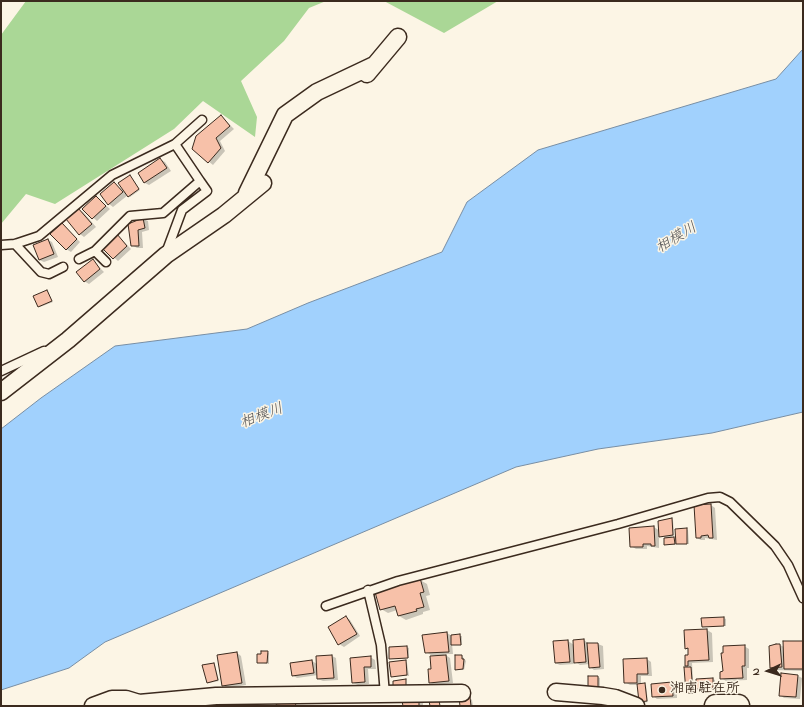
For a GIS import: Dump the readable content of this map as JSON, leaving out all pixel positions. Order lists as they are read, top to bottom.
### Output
{
  "water": ["相模川"],
  "places": ["湘南駐在所"],
  "north": "left"
}
